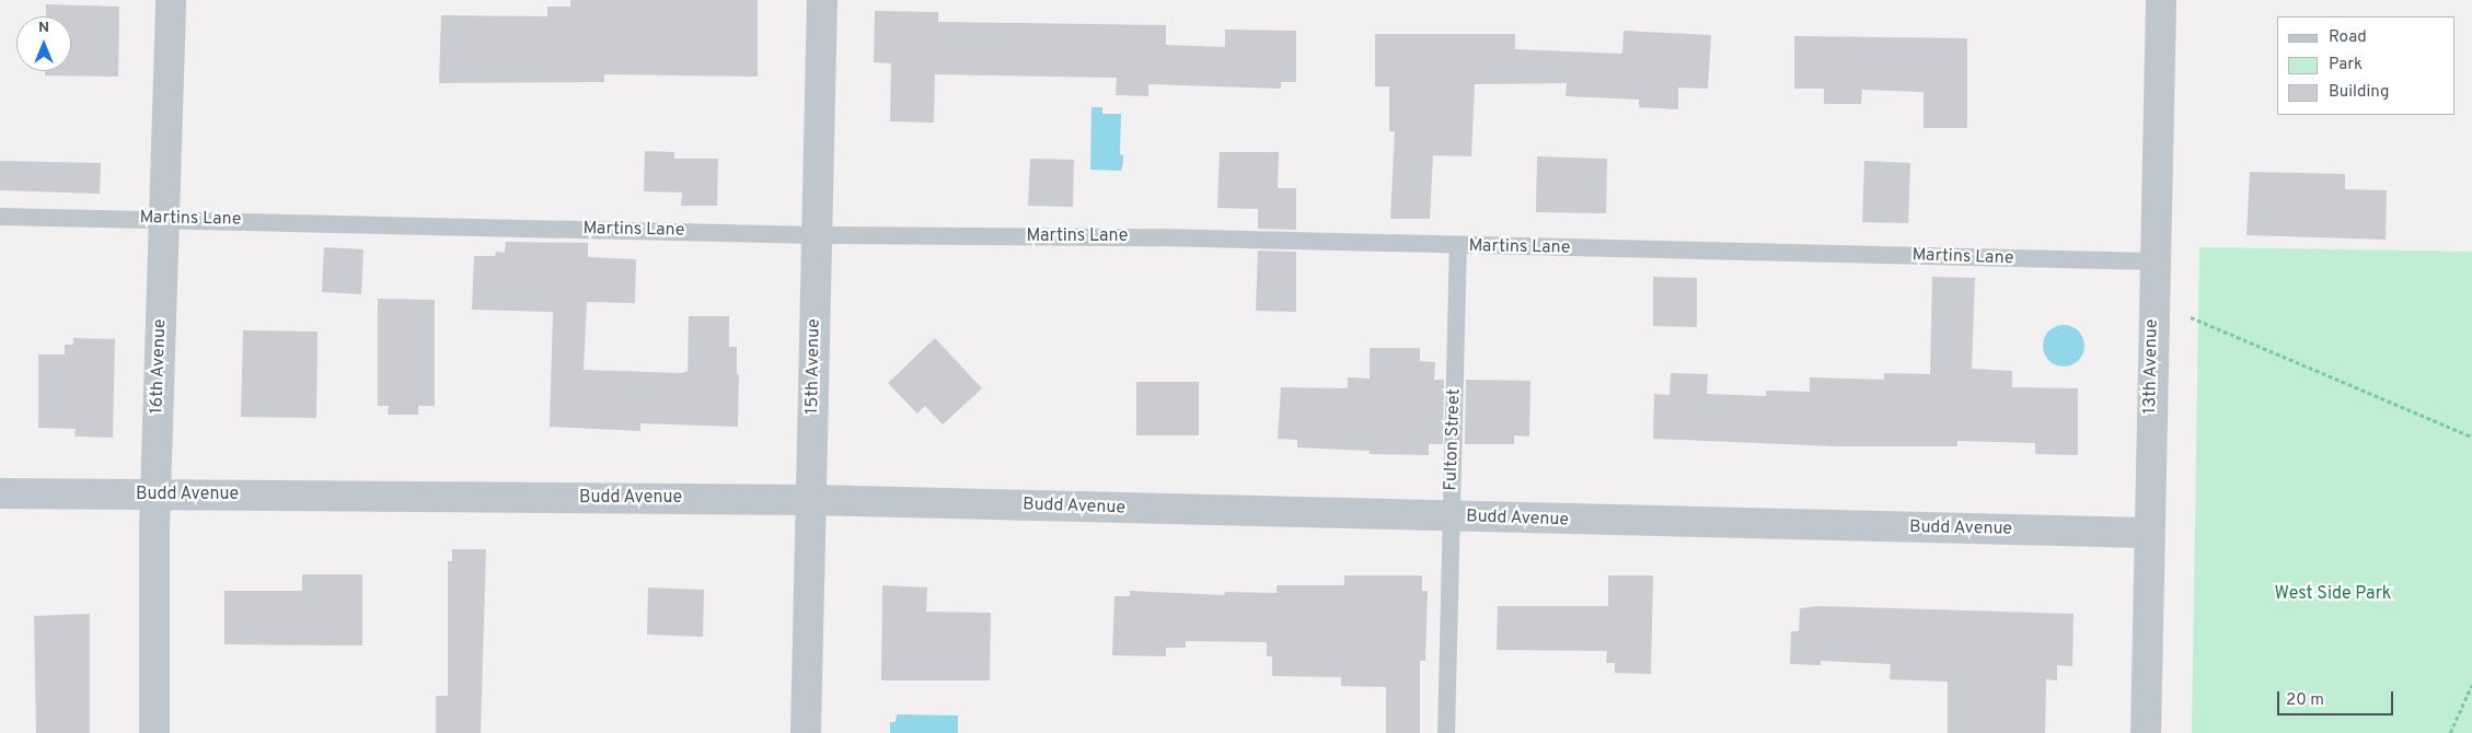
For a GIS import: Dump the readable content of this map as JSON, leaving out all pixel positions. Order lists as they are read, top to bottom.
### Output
{
  "streets": {
    "street": [
      "16th Avenue",
      "15th Avenue",
      "13th Avenue",
      "Budd Avenue"
    ],
    "lane": ["Martins Lane", "Fulton Street"]
  },
  "crossings": [
    ["Martins Lane", "16th Avenue"],
    ["Martins Lane", "15th Avenue"],
    ["Martins Lane", "13th Avenue"],
    ["Martins Lane", "Fulton Street"],
    ["16th Avenue", "Budd Avenue"],
    ["15th Avenue", "Budd Avenue"],
    ["13th Avenue", "Budd Avenue"],
    ["Fulton Street", "Budd Avenue"]
  ],
  "parks": ["West Side Park"],
  "legend": ["Road", "Park", "Building"],
  "scale_bar": "20 m",
  "north": "top"
}
